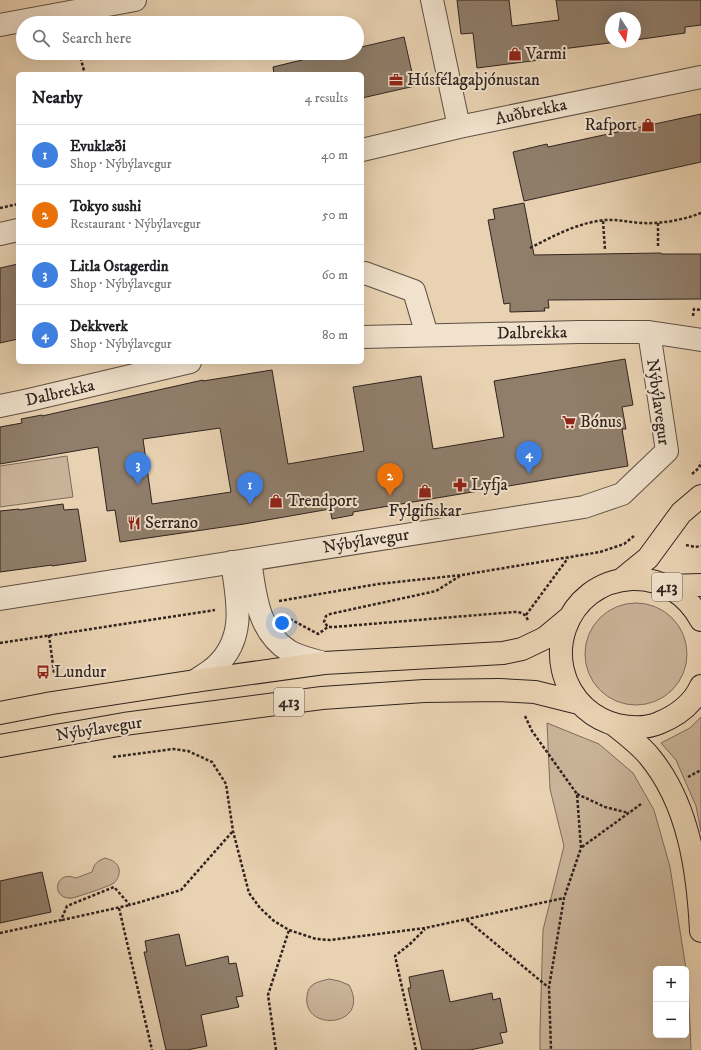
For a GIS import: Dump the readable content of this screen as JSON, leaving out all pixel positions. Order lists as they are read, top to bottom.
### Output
{
  "streets": {
    "main road": ["Nýbýlavegur", "413"],
    "street": ["Auðbrekka", "Dalbrekka"]
  },
  "crossings": [
    ["Dalbrekka", "Nýbýlavegur"],
    ["Nýbýlavegur", "413"]
  ],
  "places": {
    "shop": [
      "Varmi",
      "Rafport",
      "Fylgifiskar",
      "Trendport"
    ],
    "office": ["Húsfélagaþjónustan"],
    "supermarket": ["Bónus"],
    "pharmacy": ["Lyfja"],
    "restaurant": ["Serrano"],
    "bus stop": ["Lundur"]
  },
  "north": "bottom",
  "page": {
    "search": "Search here",
    "heading": ["Nearby", "4 results"],
    "list": [
      {
        "mark": "1",
        "name": "Evuklæði",
        "note": "Shop · Nýbýlavegur",
        "value": "40 m"
      },
      {
        "mark": "2",
        "name": "Tokyo sushi",
        "note": "Restaurant · Nýbýlavegur",
        "value": "50 m"
      },
      {
        "mark": "3",
        "name": "Litla Ostagerdin",
        "note": "Shop · Nýbýlavegur",
        "value": "60 m"
      },
      {
        "mark": "4",
        "name": "Dekkverk",
        "note": "Shop · Nýbýlavegur",
        "value": "80 m"
      }
    ],
    "pins": [
      "4",
      "3",
      "2",
      "1"
    ],
    "map_buttons": ["+", "−"]
  }
}
